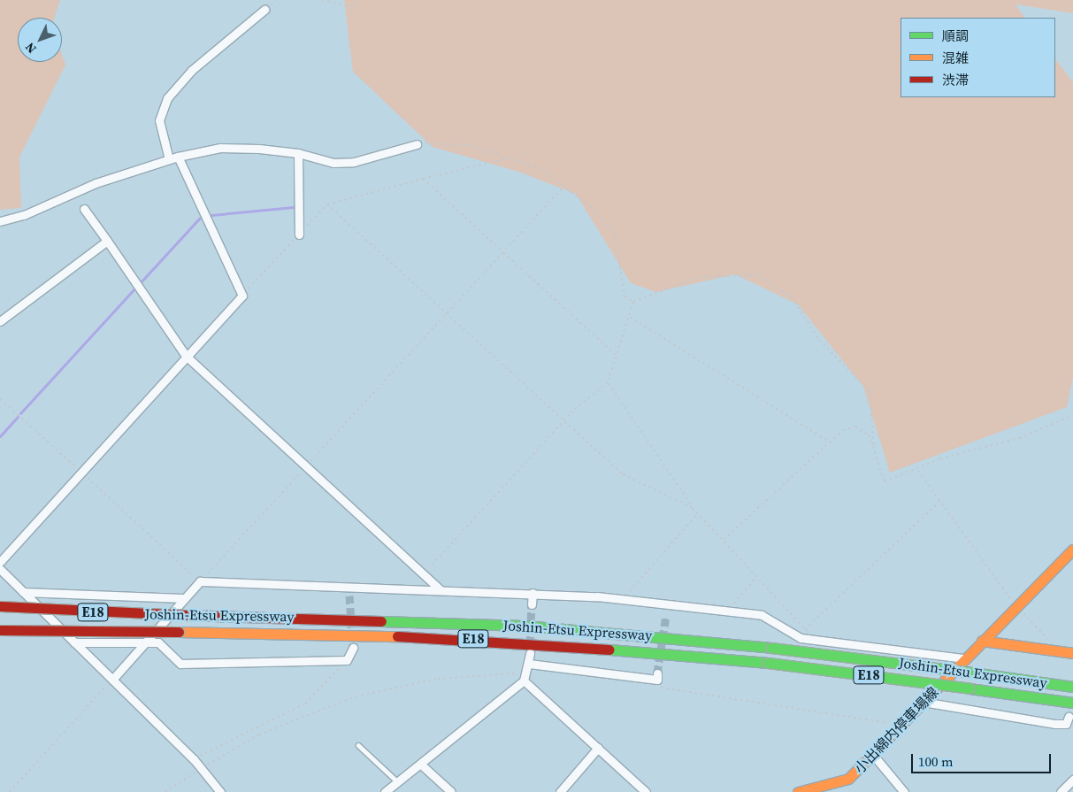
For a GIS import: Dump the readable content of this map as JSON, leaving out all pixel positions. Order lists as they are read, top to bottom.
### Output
{
  "streets": {
    "main road": ["E18", "Joshin-Etsu Expressway", "小出綿内停車場線"]
  },
  "legend": ["順調", "混雑", "渋滞"],
  "scale_bar": "100 m",
  "north": "bottom left"
}
